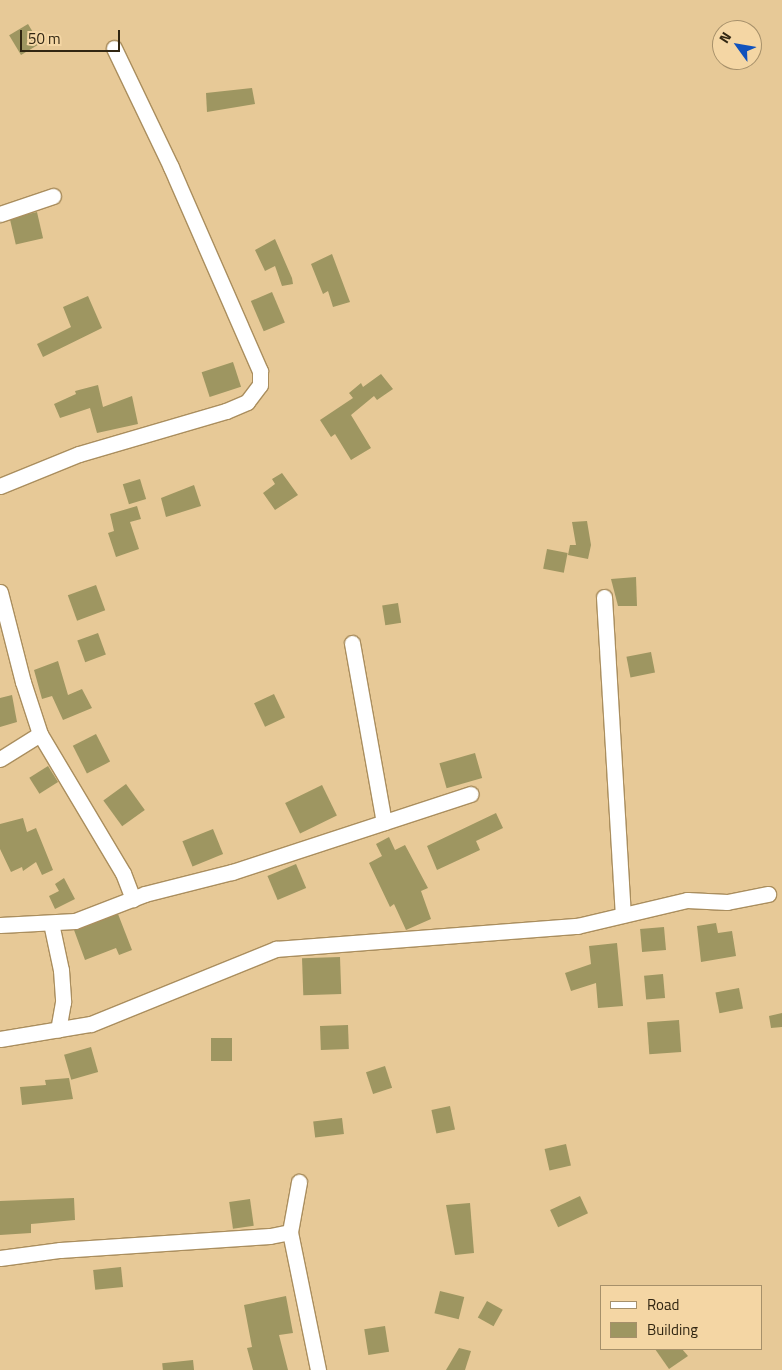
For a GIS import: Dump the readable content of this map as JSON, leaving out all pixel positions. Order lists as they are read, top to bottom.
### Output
{
  "legend": ["Road", "Building"],
  "scale_bar": "50 m",
  "north": "top left"
}
